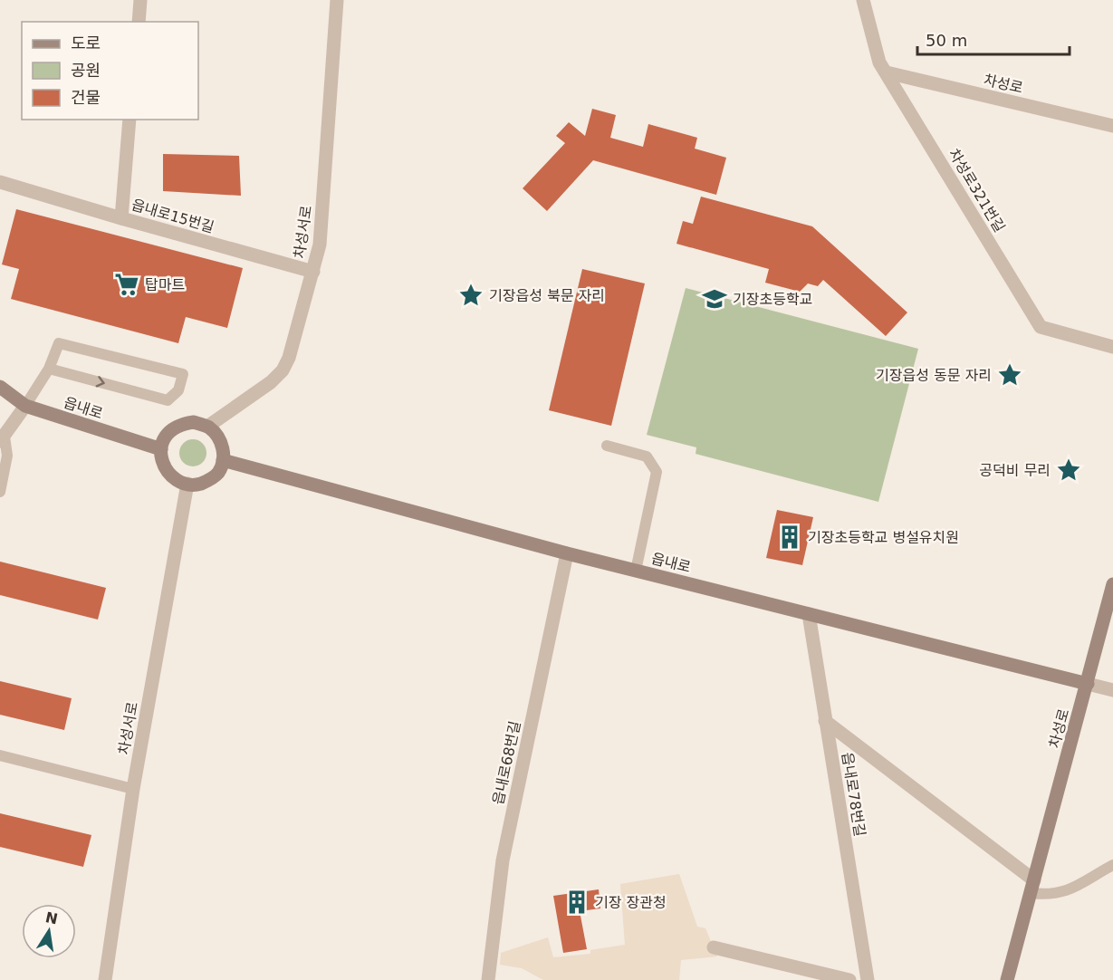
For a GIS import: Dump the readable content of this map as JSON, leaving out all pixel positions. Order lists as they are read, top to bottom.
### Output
{
  "streets": {
    "main road": ["차성로", "읍내로"],
    "street": [
      "차성로321번길",
      "읍내로15번길",
      "차성서로",
      "읍내로68번길",
      "읍내로78번길"
    ]
  },
  "crossings": [
    ["차성로", "차성로321번길"],
    ["차성로", "읍내로"],
    ["읍내로15번길", "차성서로"],
    ["차성서로", "읍내로"],
    ["읍내로", "읍내로68번길"],
    ["읍내로", "읍내로78번길"]
  ],
  "places": {
    "supermarket": ["탑마트"],
    "place": ["기장읍성 북문 자리", "기장읍성 동문 자리", "공덕비 무리"],
    "school or university": ["기장초등학교"],
    "building": ["기장초등학교 병설유치원", "기장 장관청"]
  },
  "legend": ["도로", "공원", "건물"],
  "scale_bar": "50 m",
  "north": "top"
}
